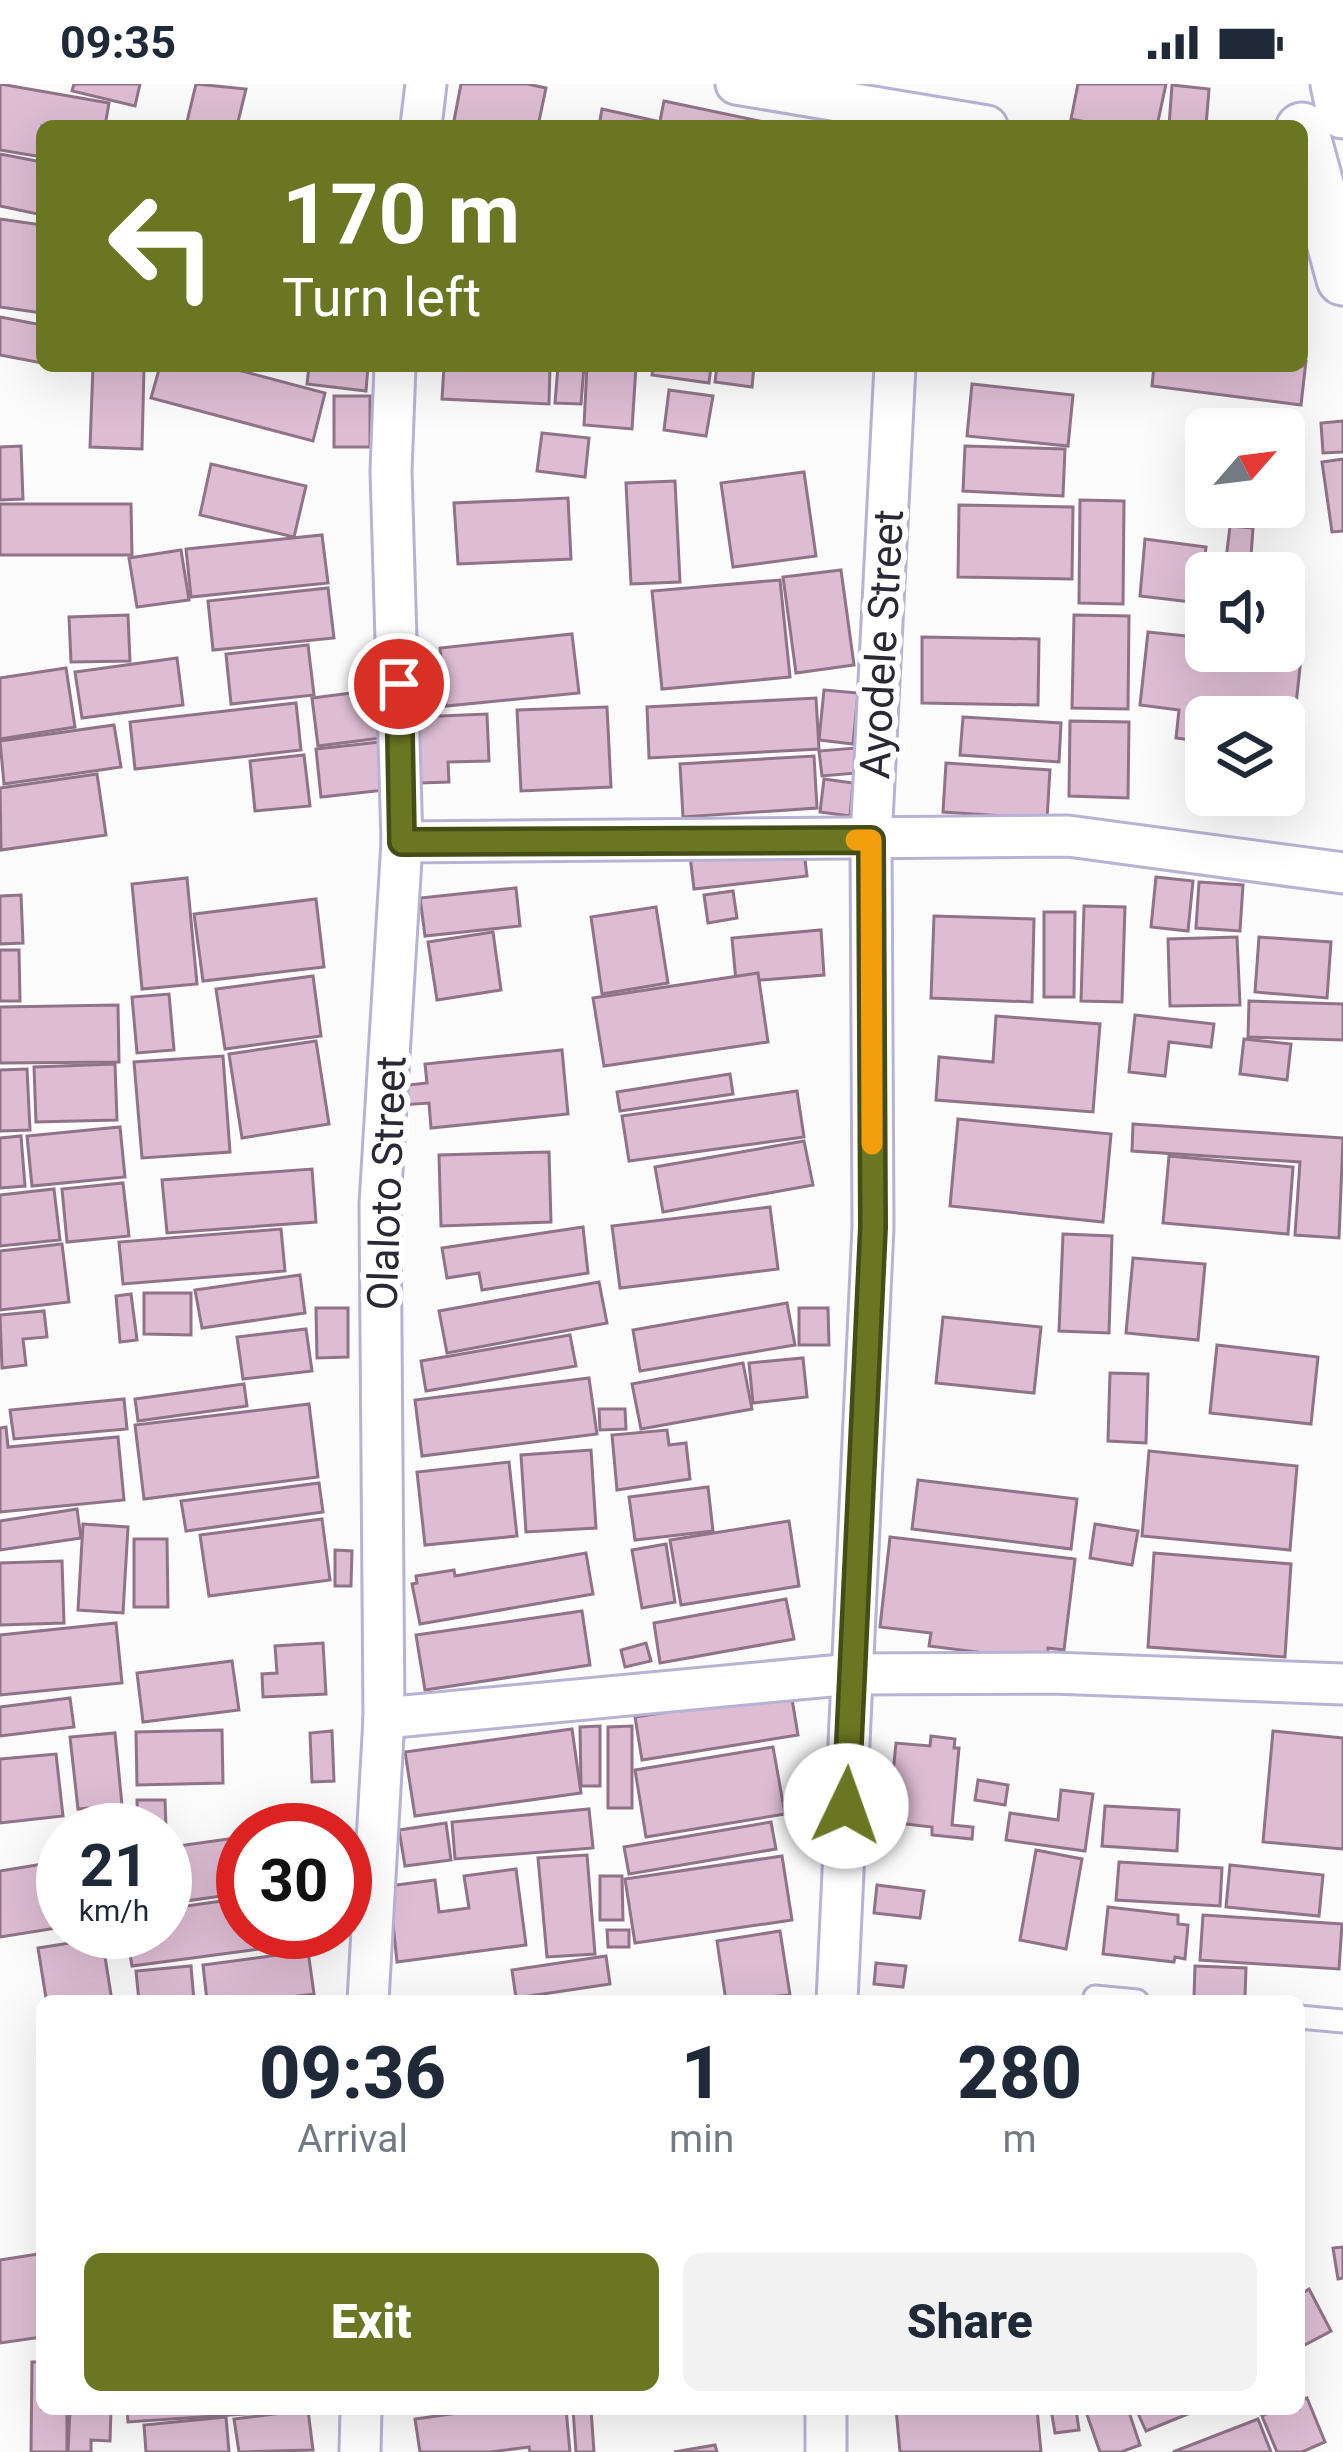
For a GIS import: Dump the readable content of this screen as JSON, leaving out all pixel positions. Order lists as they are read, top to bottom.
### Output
{
  "streets": {
    "street": ["Ayodele Street", "Olaloto Street"]
  },
  "north": "top right",
  "page": {
    "status": "09:35",
    "turn": ["170 m", "Turn left"],
    "speed": "21 km/h",
    "limit": "30",
    "eta": [
      "09:36",
      "Arrival",
      "1",
      "min",
      "280",
      "m"
    ],
    "buttons": ["Exit", "Share"]
  }
}
